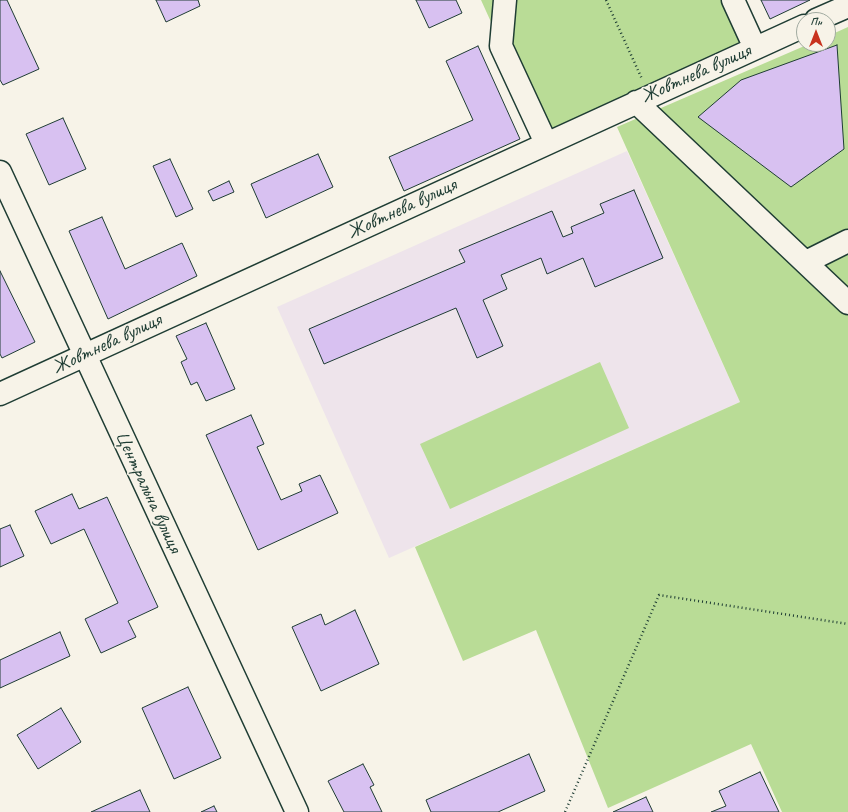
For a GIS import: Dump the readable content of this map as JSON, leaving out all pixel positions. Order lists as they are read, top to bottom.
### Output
{
  "streets": {
    "street": ["Жовтнева вулиця", "Центральна вулиця"]
  },
  "crossings": [
    ["Жовтнева вулиця", "Центральна вулиця"]
  ],
  "north": "top"
}
